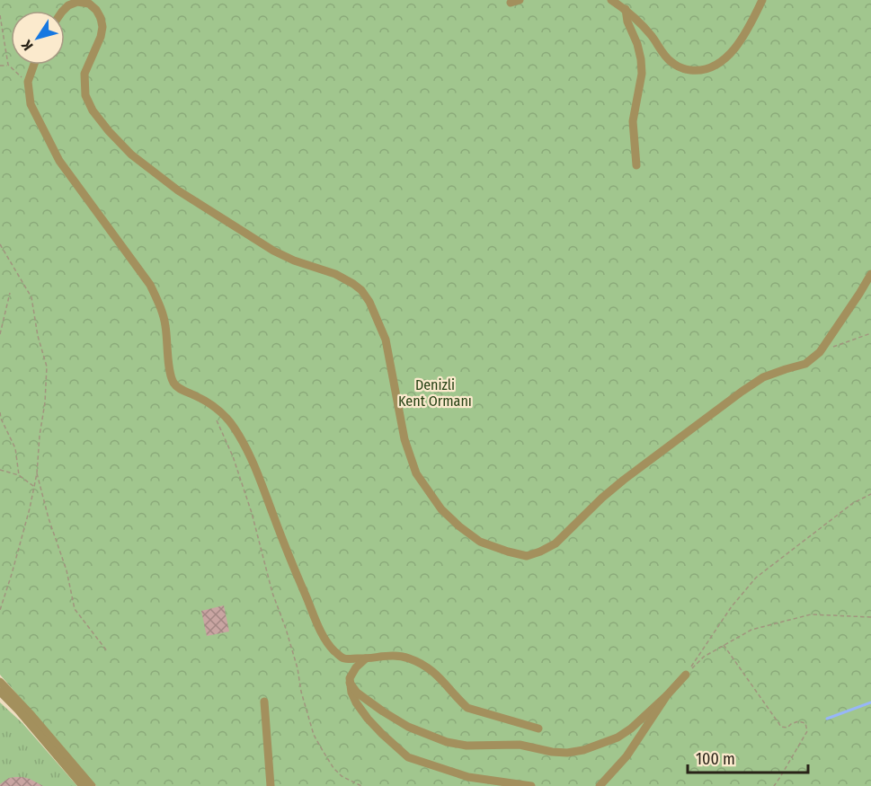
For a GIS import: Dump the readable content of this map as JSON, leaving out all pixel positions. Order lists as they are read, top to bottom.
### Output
{
  "parks": ["Denizli Kent Ormanı"],
  "scale_bar": "100 m",
  "north": "bottom left"
}
